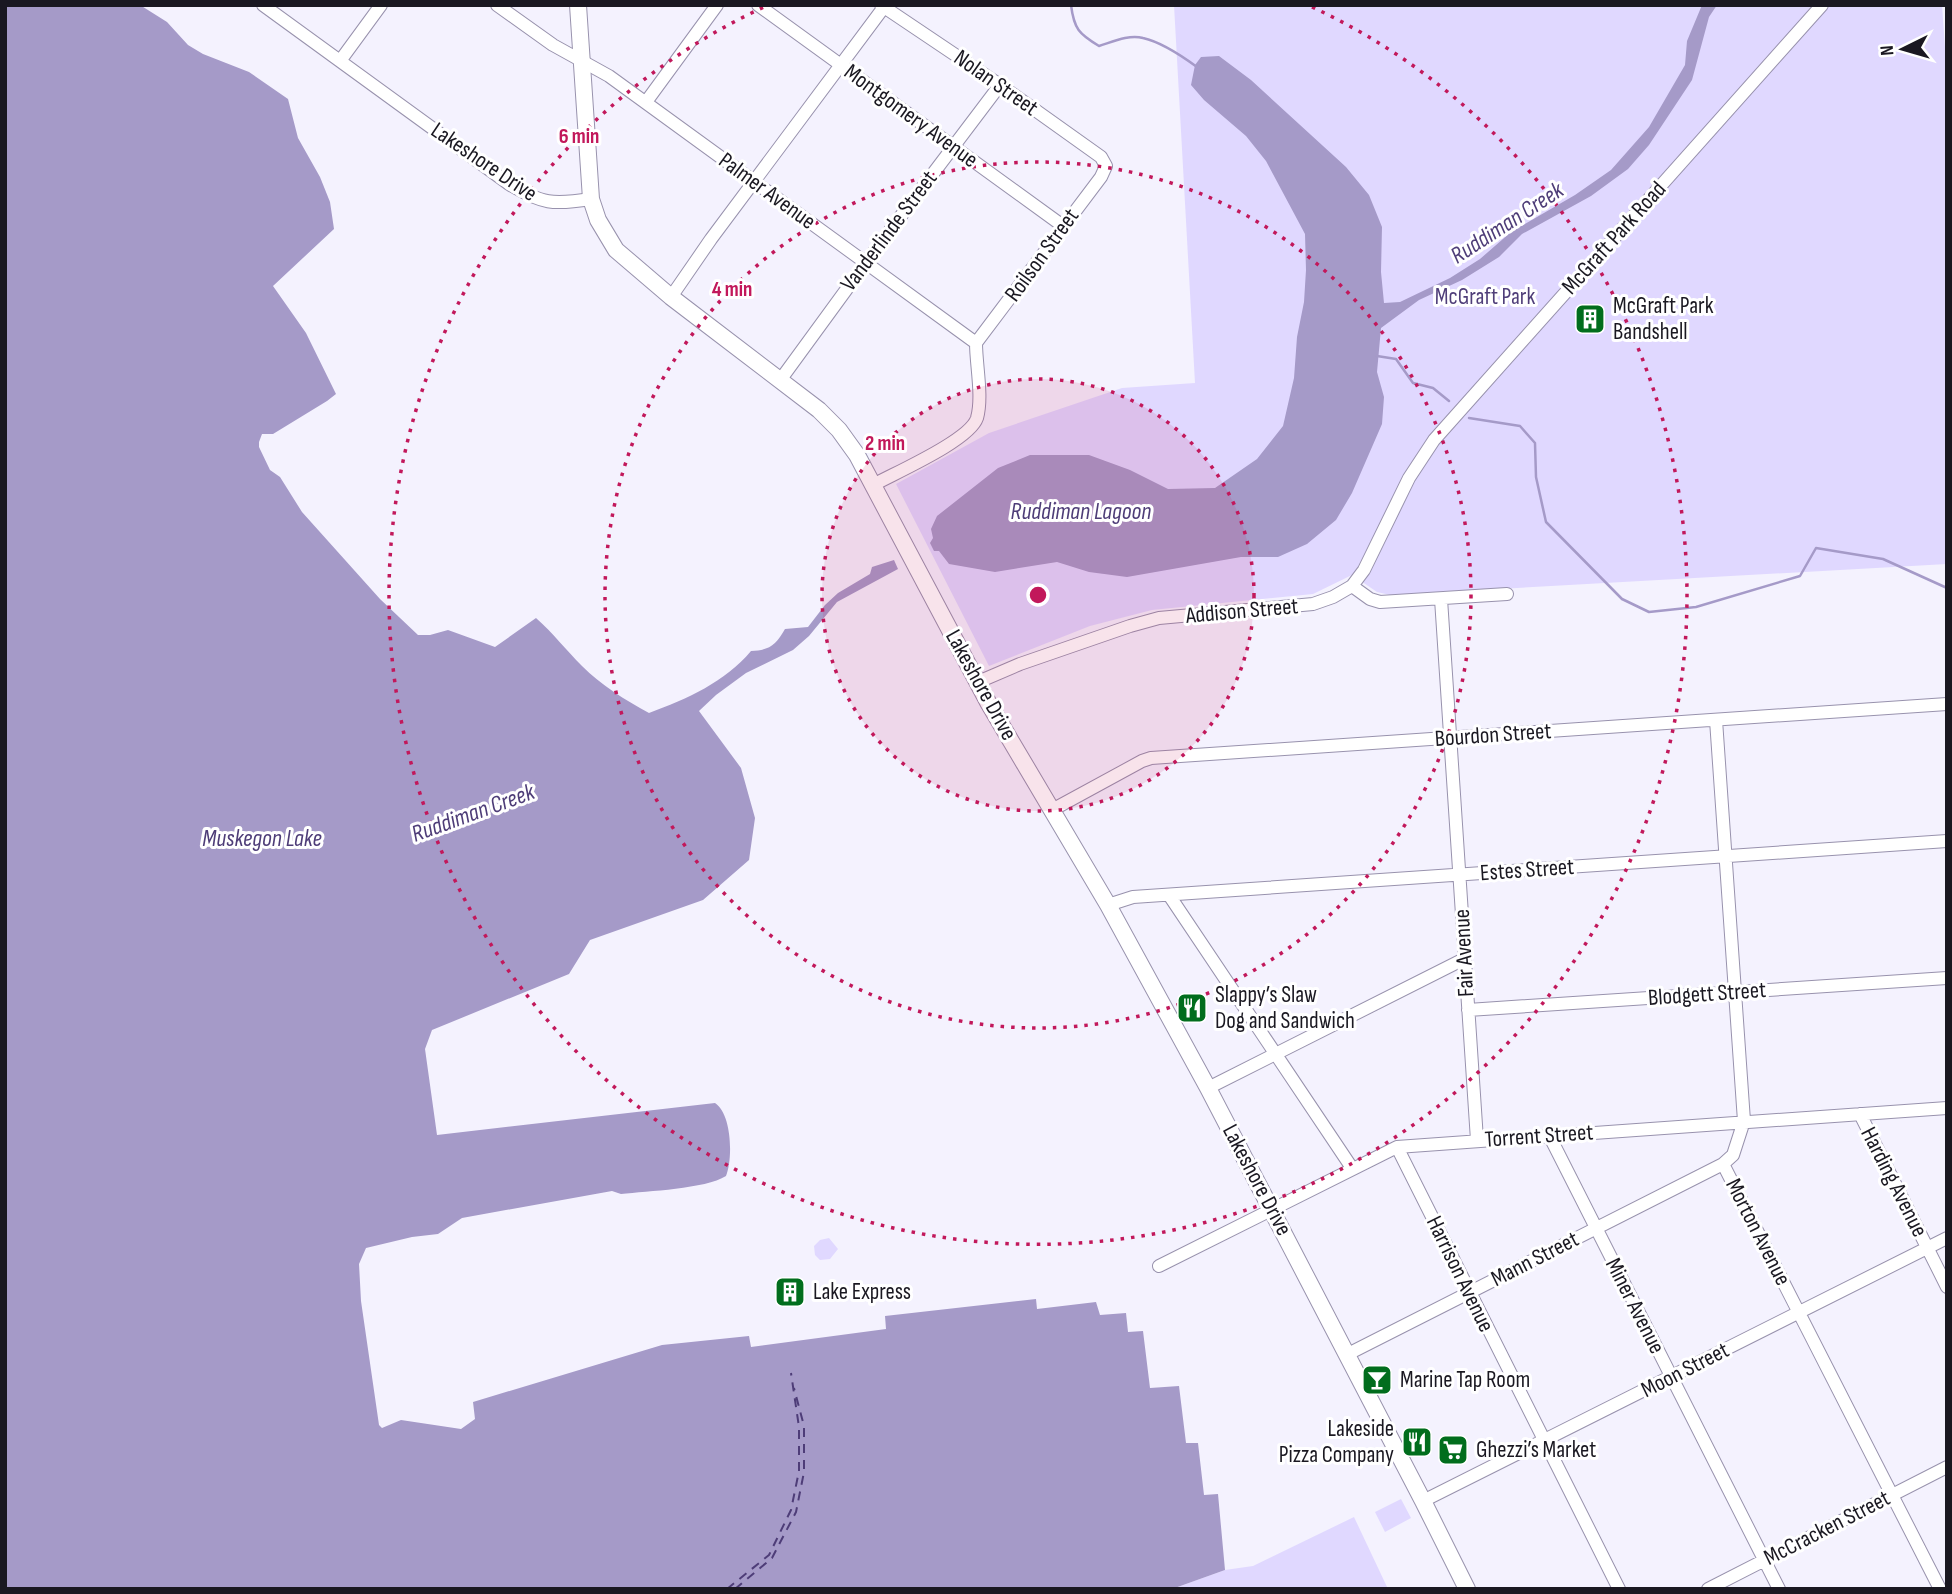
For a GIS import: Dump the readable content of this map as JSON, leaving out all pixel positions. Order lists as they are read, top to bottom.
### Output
{
  "streets": {
    "main road": ["Lakeshore Drive"],
    "street": [
      "Nolan Street",
      "Montgomery Avenue",
      "Palmer Avenue",
      "Vanderlinde Street",
      "McGraft Park Road",
      "Roilson Street",
      "Addison Street",
      "Bourdon Street",
      "Estes Street",
      "Fair Avenue",
      "Blodgett Street",
      "Torrent Street",
      "Harding Avenue",
      "Morton Avenue",
      "Mann Street",
      "Harrison Avenue",
      "Miner Avenue",
      "Moon Street",
      "McCracken Street"
    ]
  },
  "crossings": [
    ["Nolan Street", "Vanderlinde Street"],
    ["Nolan Street", "Roilson Street"],
    ["Montgomery Avenue", "Vanderlinde Street"],
    ["Montgomery Avenue", "Roilson Street"],
    ["Lakeshore Drive", "Vanderlinde Street"],
    ["Lakeshore Drive", "Addison Street"],
    ["Lakeshore Drive", "Bourdon Street"],
    ["Lakeshore Drive", "Estes Street"],
    ["Lakeshore Drive", "Torrent Street"],
    ["Lakeshore Drive", "Mann Street"],
    ["Lakeshore Drive", "Moon Street"],
    ["Palmer Avenue", "Vanderlinde Street"],
    ["Palmer Avenue", "Roilson Street"],
    ["McGraft Park Road", "Addison Street"],
    ["Bourdon Street", "Fair Avenue"],
    ["Bourdon Street", "Morton Avenue"],
    ["Estes Street", "Fair Avenue"],
    ["Estes Street", "Morton Avenue"],
    ["Fair Avenue", "Blodgett Street"],
    ["Fair Avenue", "Torrent Street"],
    ["Blodgett Street", "Morton Avenue"],
    ["Torrent Street", "Harding Avenue"],
    ["Torrent Street", "Morton Avenue"],
    ["Torrent Street", "Harrison Avenue"],
    ["Torrent Street", "Miner Avenue"],
    ["Harding Avenue", "Moon Street"],
    ["Morton Avenue", "Mann Street"],
    ["Morton Avenue", "Moon Street"],
    ["Morton Avenue", "McCracken Street"],
    ["Mann Street", "Harrison Avenue"],
    ["Mann Street", "Miner Avenue"],
    ["Harrison Avenue", "Moon Street"],
    ["Miner Avenue", "Moon Street"],
    ["Miner Avenue", "McCracken Street"]
  ],
  "water": ["Ruddiman Creek", "Ruddiman Lagoon", "Muskegon Lake"],
  "parks": ["McGraft Park"],
  "places": {
    "building": ["McGraft Park Bandshell", "Lake Express"],
    "restaurant": ["Slappy’s Slaw Dog and Sandwich", "Lakeside Pizza Company"],
    "bar": ["Marine Tap Room"],
    "supermarket": ["Ghezzi’s Market"]
  },
  "north": "left",
  "rings": ["6 min", "4 min", "2 min"]
}
